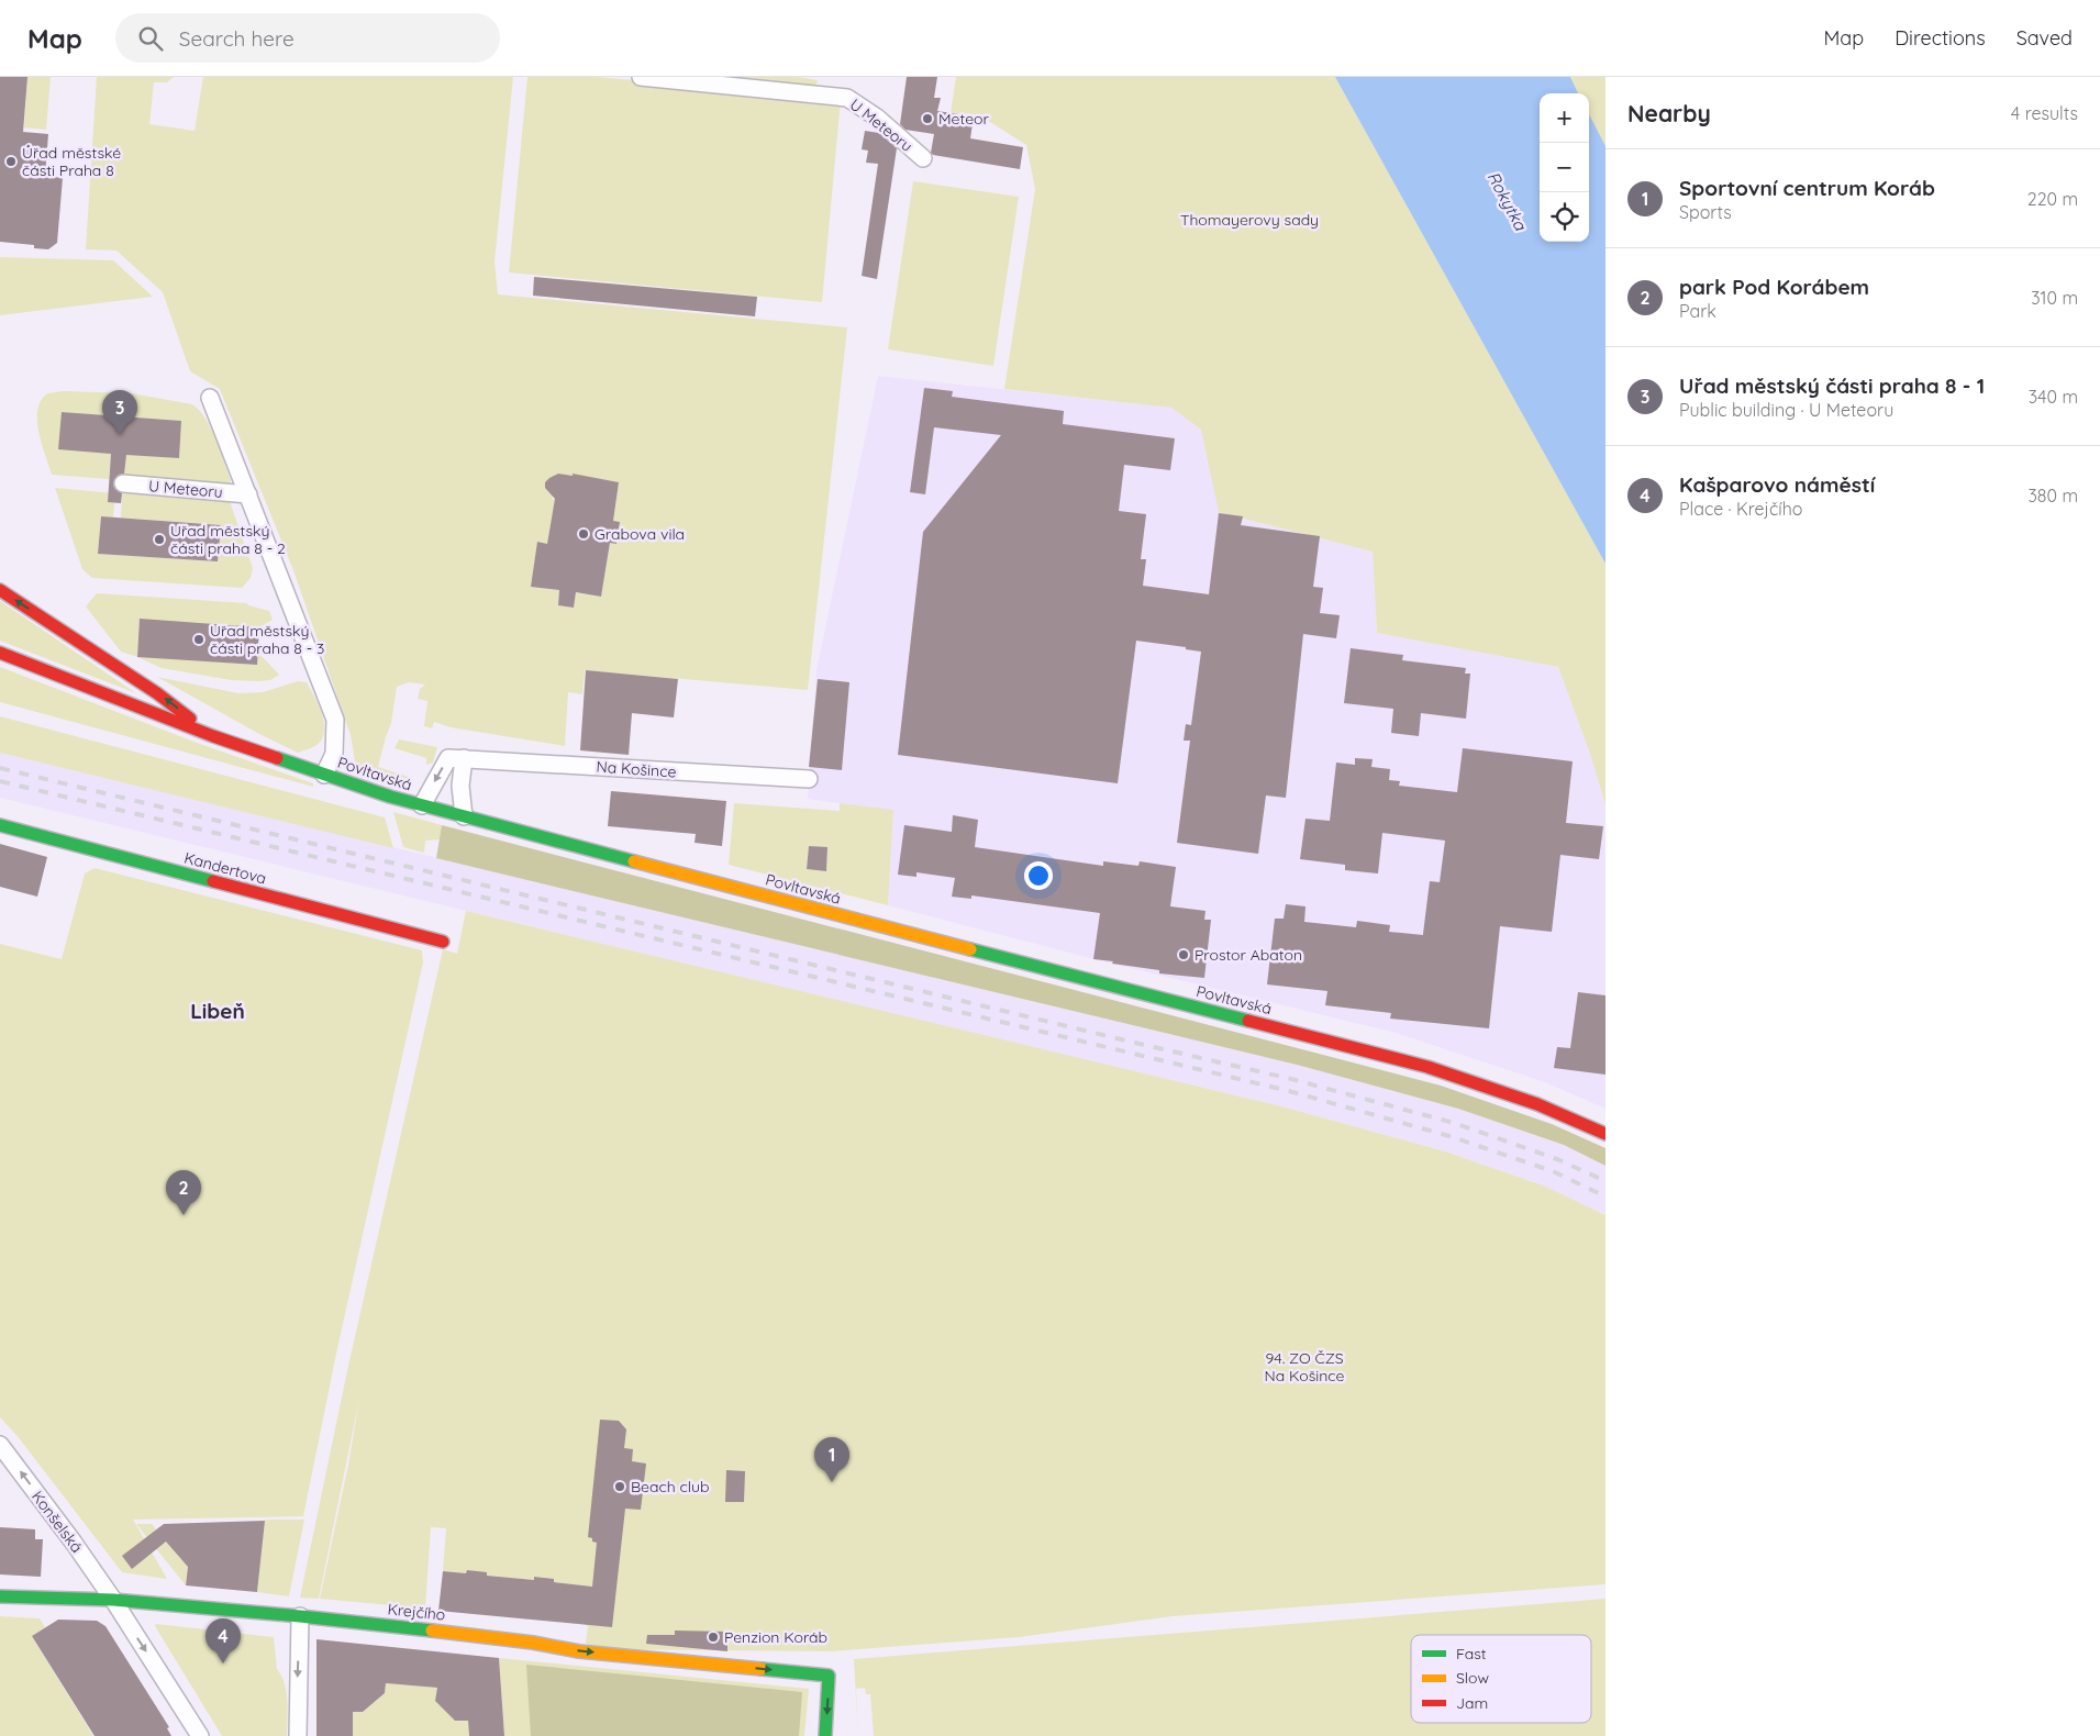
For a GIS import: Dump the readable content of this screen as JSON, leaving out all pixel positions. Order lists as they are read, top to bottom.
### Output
{
  "streets": {
    "main road": ["Povltavská", "Kandertova", "Krejčího"],
    "street": ["U Meteoru", "Na Košince", "Konšelská"]
  },
  "crossings": [
    ["U Meteoru", "Povltavská"],
    ["Na Košince", "Povltavská"],
    ["Konšelská", "Krejčího"]
  ],
  "one_way": ["Krejčího"],
  "districts": ["Libeň"],
  "water": ["Rokytka"],
  "parks": ["Thomayerovy sady", "94. ZO ČZS Na Košince"],
  "places": [
    "Meteor",
    "Úřad městské části Praha 8",
    "Grabova vila",
    "Uřad městský části praha 8 - 2",
    "Uřad městský části praha 8 - 3",
    "Prostor Abaton",
    "Beach club",
    "Penzion Koráb"
  ],
  "legend": ["Fast", "Slow", "Jam"],
  "page": {
    "header": "Map",
    "search": "Search here",
    "nav": ["Map", "Directions", "Saved"],
    "heading": ["Nearby", "4 results"],
    "map_buttons": ["+", "−"],
    "list": [
      {
        "mark": "1",
        "name": "Sportovní centrum Koráb",
        "note": "Sports",
        "value": "220 m"
      },
      {
        "mark": "2",
        "name": "park Pod Korábem",
        "note": "Park",
        "value": "310 m"
      },
      {
        "mark": "3",
        "name": "Uřad městský části praha 8 - 1",
        "note": "Public building · U Meteoru",
        "value": "340 m"
      },
      {
        "mark": "4",
        "name": "Kašparovo náměstí",
        "note": "Place · Krejčího",
        "value": "380 m"
      }
    ],
    "pins": [
      "3",
      "2",
      "1",
      "4"
    ]
  }
}
